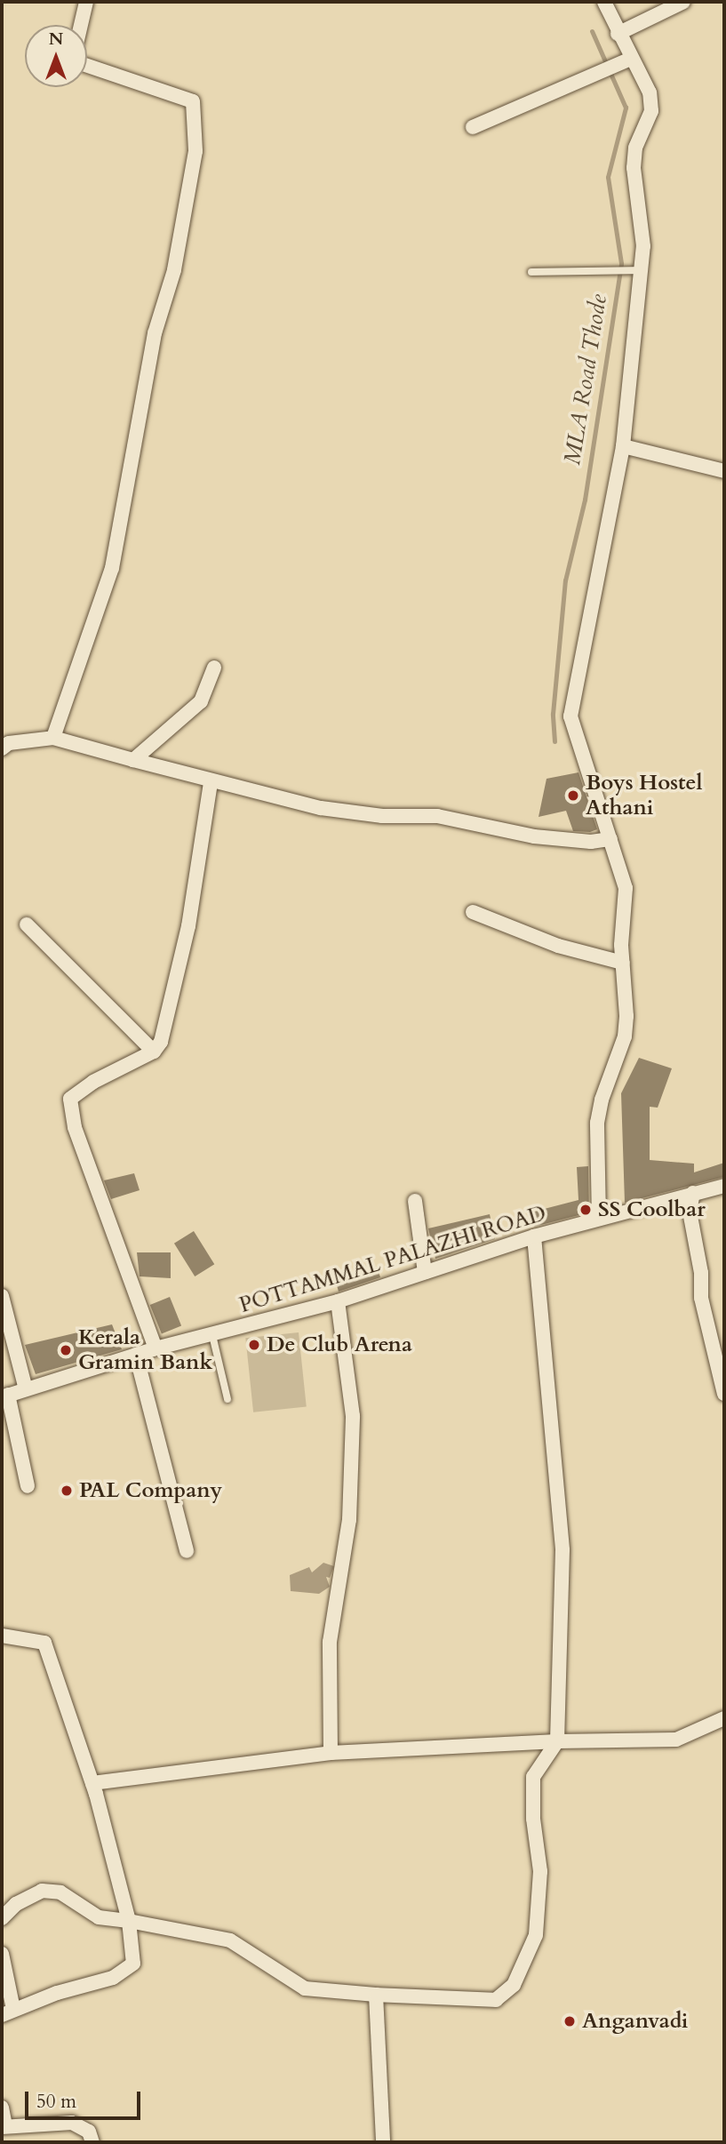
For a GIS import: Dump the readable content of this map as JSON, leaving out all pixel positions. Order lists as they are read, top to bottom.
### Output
{
  "streets": {
    "street": ["POTTAMMAL PALAZHI ROAD"]
  },
  "water": ["MLA Road Thode"],
  "places": [
    "Boys Hostel Athani",
    "SS Coolbar",
    "De Club Arena",
    "Kerala Gramin Bank",
    "PAL Company",
    "Anganvadi"
  ],
  "scale_bar": "50 m",
  "north": "top"
}
